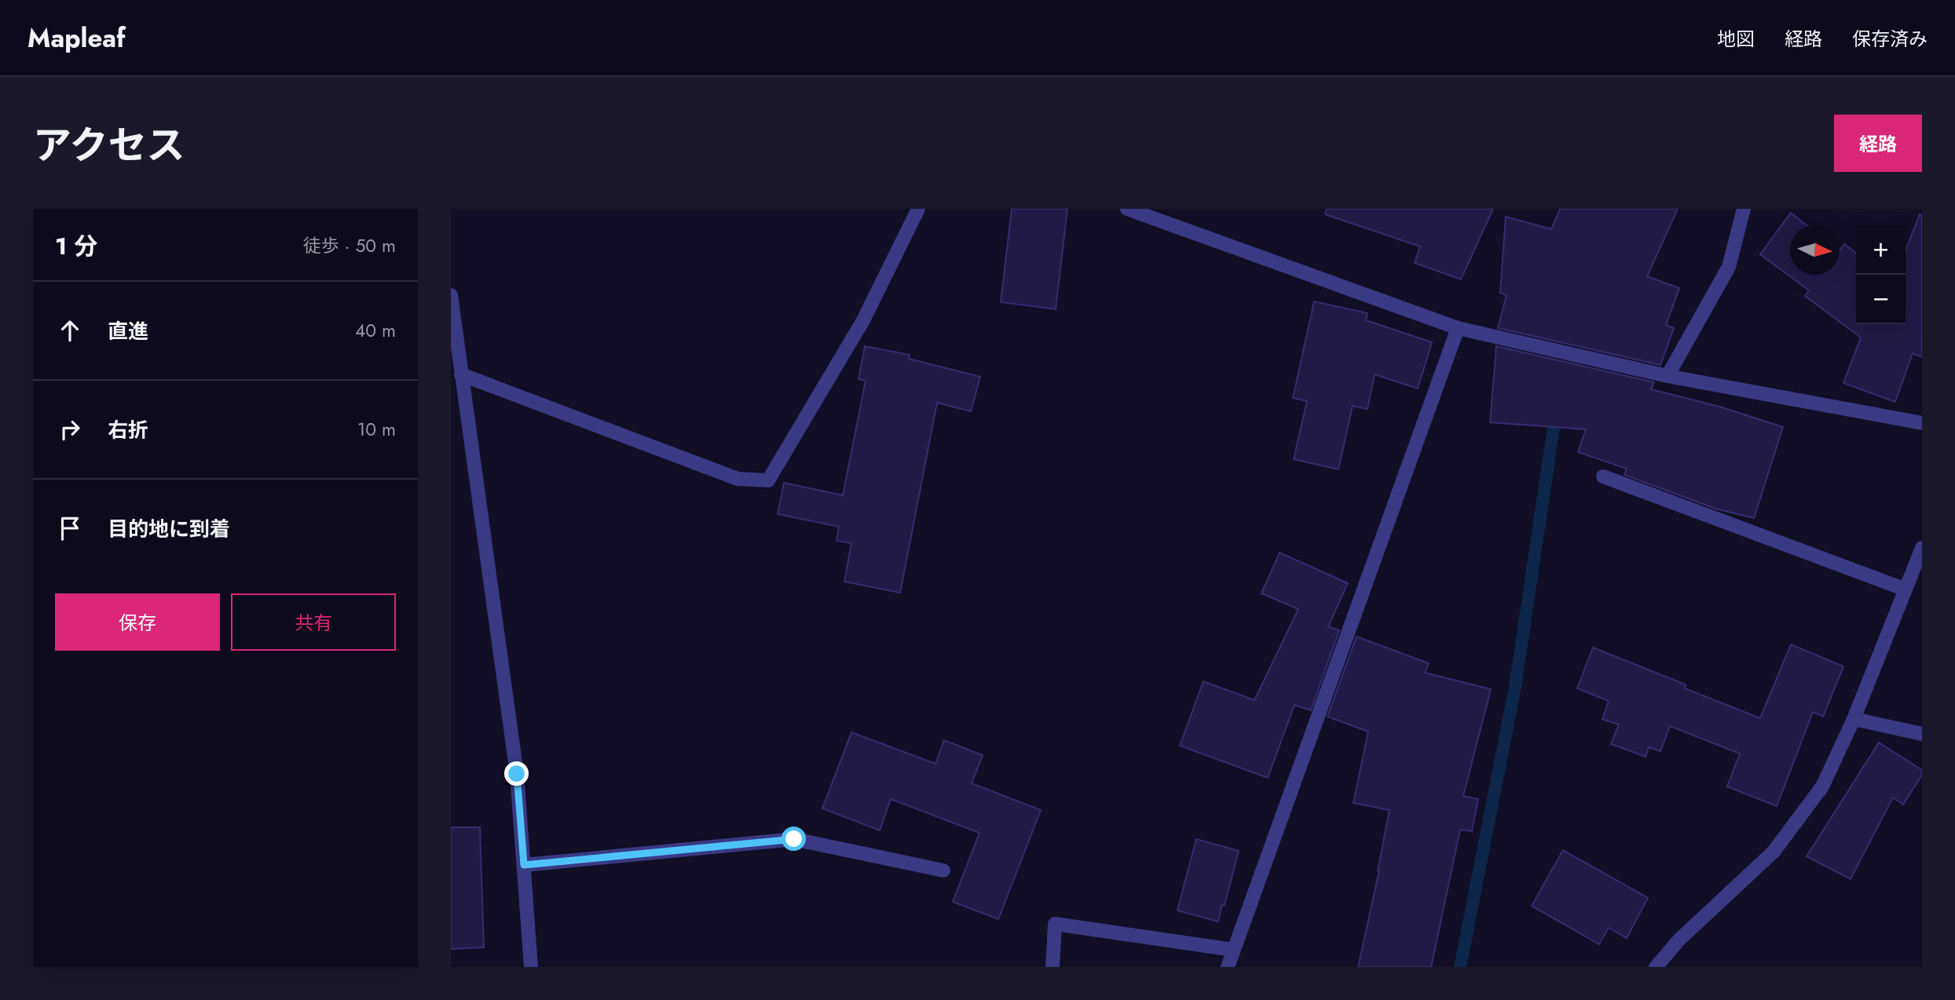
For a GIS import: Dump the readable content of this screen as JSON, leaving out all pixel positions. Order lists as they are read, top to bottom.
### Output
{
  "north": "right",
  "page": {
    "header": "Mapleaf",
    "nav": ["地図", "経路", "保存済み"],
    "title": "アクセス",
    "buttons": [
      "経路",
      ["保存", "共有"]
    ],
    "heading": ["1 分", "徒歩 · 50 m"],
    "map_buttons": ["+", "−"],
    "list": [
      ["直進", "40 m"],
      ["右折", "10 m"],
      "目的地に到着"
    ]
  }
}
